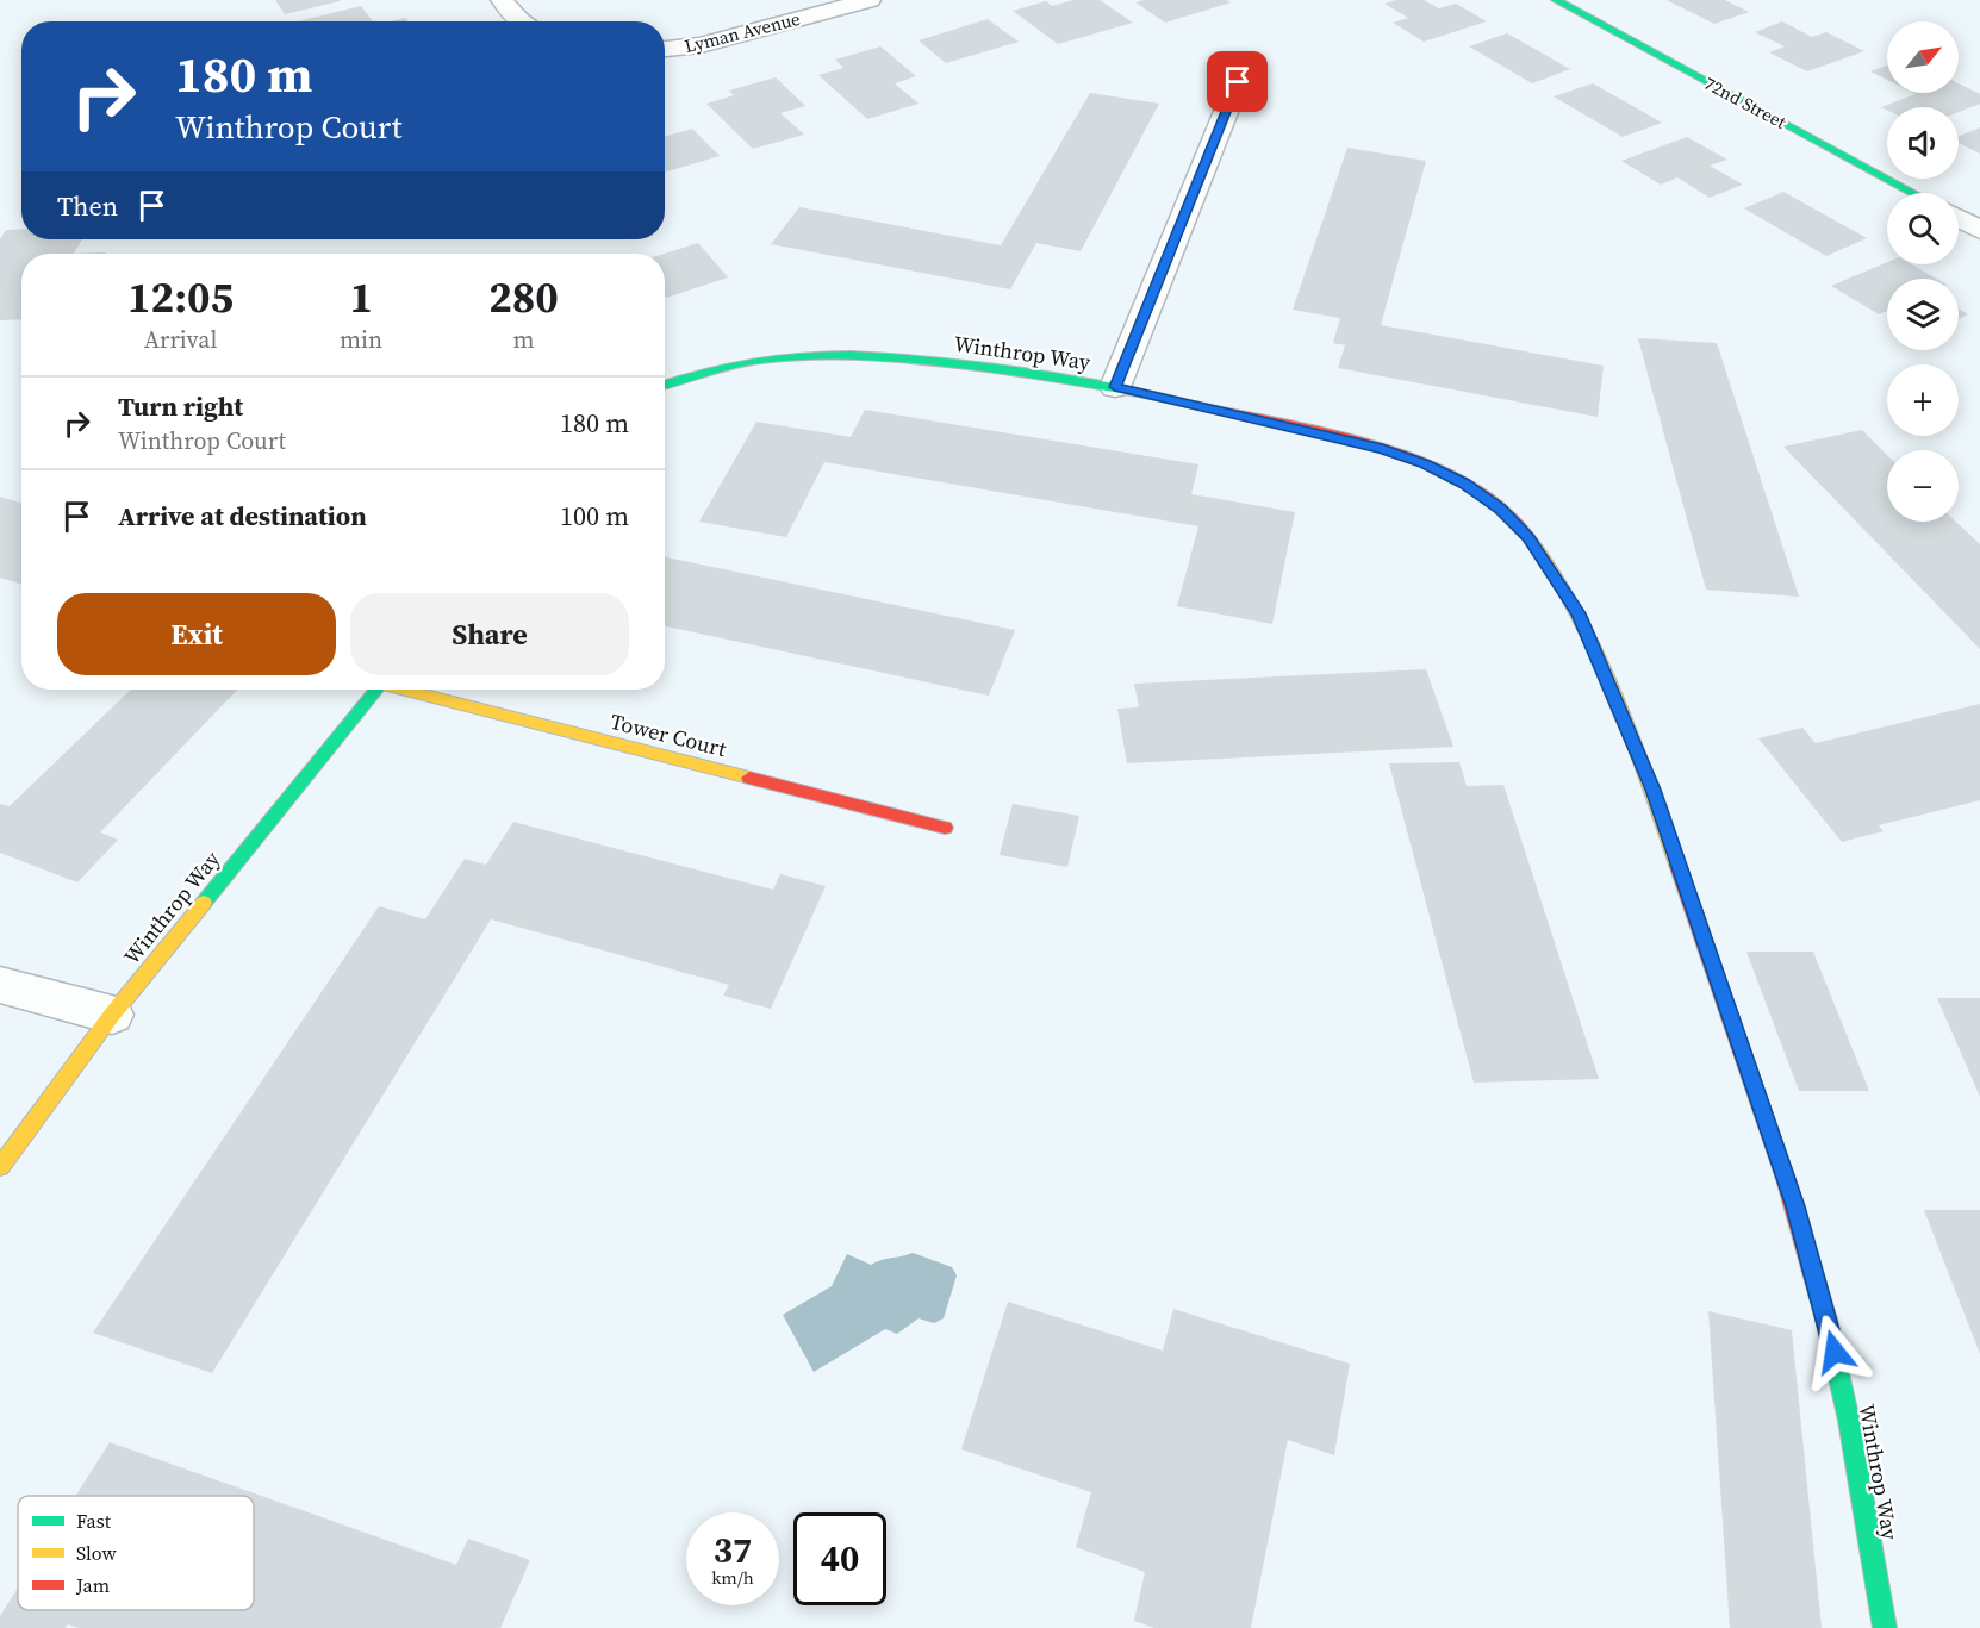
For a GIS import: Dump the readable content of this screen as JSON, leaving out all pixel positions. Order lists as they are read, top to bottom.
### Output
{
  "streets": {
    "street": [
      "Lyman Avenue",
      "72nd Street",
      "Winthrop Way",
      "Tower Court"
    ]
  },
  "legend": ["Fast", "Slow", "Jam"],
  "north": "top right",
  "page": {
    "map_buttons": ["+", "−"],
    "turn": ["180 m", "Winthrop Court"],
    "then": "Then",
    "eta": [
      "12:05",
      "Arrival",
      "1",
      "min",
      "280",
      "m"
    ],
    "list": [
      {
        "name": "Turn right",
        "note": "Winthrop Court",
        "value": "180 m"
      },
      {
        "name": "Arrive at destination",
        "value": "100 m"
      }
    ],
    "buttons": ["Exit", "Share"],
    "speed": "37 km/h",
    "limit": "40"
  }
}
